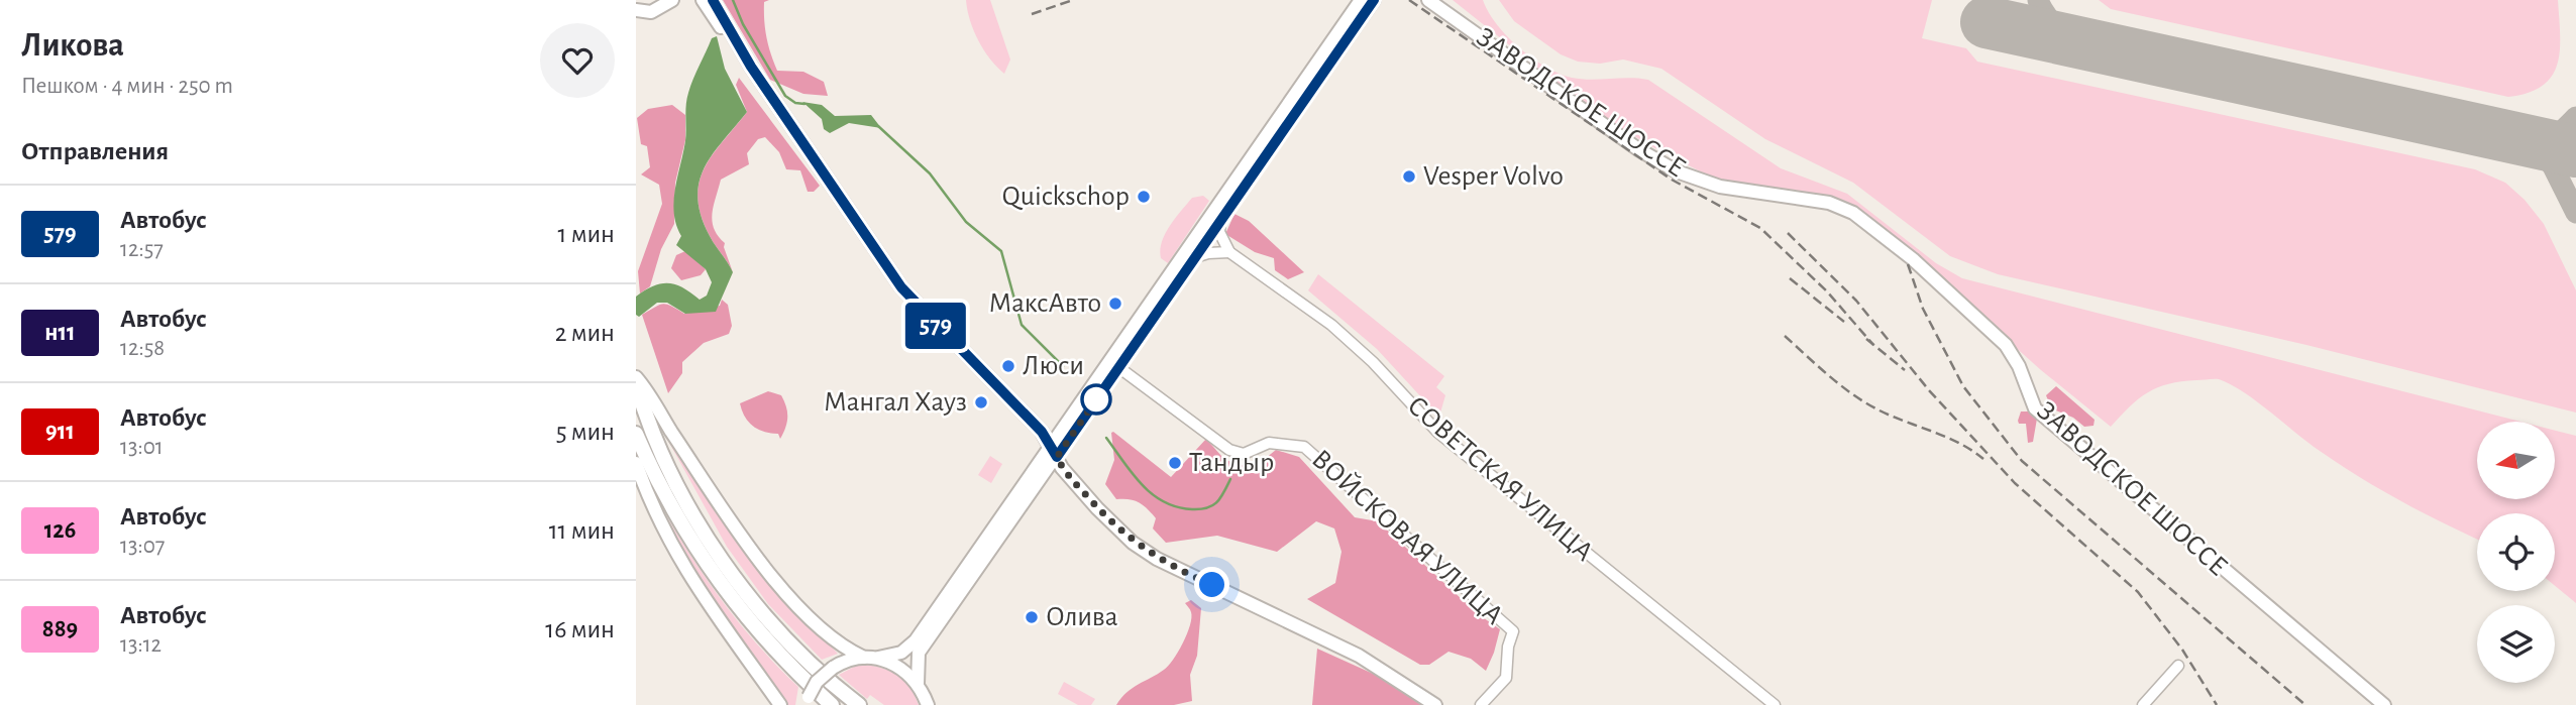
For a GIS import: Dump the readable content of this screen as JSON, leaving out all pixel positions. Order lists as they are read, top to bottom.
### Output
{
  "streets": {
    "main road": ["ЗАВОДСКОЕ ШОССЕ"],
    "street": ["СОВЕТСКАЯ УЛИЦА", "ВОЙСКОВАЯ УЛИЦА"]
  },
  "places": [
    "Vesper Volvo",
    "Quickschop",
    "МаксАвто",
    "Люси",
    "Мангал Хауз",
    "Тандыр",
    "Олива"
  ],
  "lines": ["bus line 579"],
  "north": "left",
  "page": {
    "heading": [
      ["Ликова", "Пешком · 4 мин · 250 m"],
      "Отправления"
    ],
    "on_map": "579",
    "list": [
      {
        "mark": "579",
        "name": "Автобус",
        "note": "12:57",
        "value": "1 мин"
      },
      {
        "mark": "н11",
        "name": "Автобус",
        "note": "12:58",
        "value": "2 мин"
      },
      {
        "mark": "911",
        "name": "Автобус",
        "note": "13:01",
        "value": "5 мин"
      },
      {
        "mark": "126",
        "name": "Автобус",
        "note": "13:07",
        "value": "11 мин"
      },
      {
        "mark": "889",
        "name": "Автобус",
        "note": "13:12",
        "value": "16 мин"
      }
    ]
  }
}
